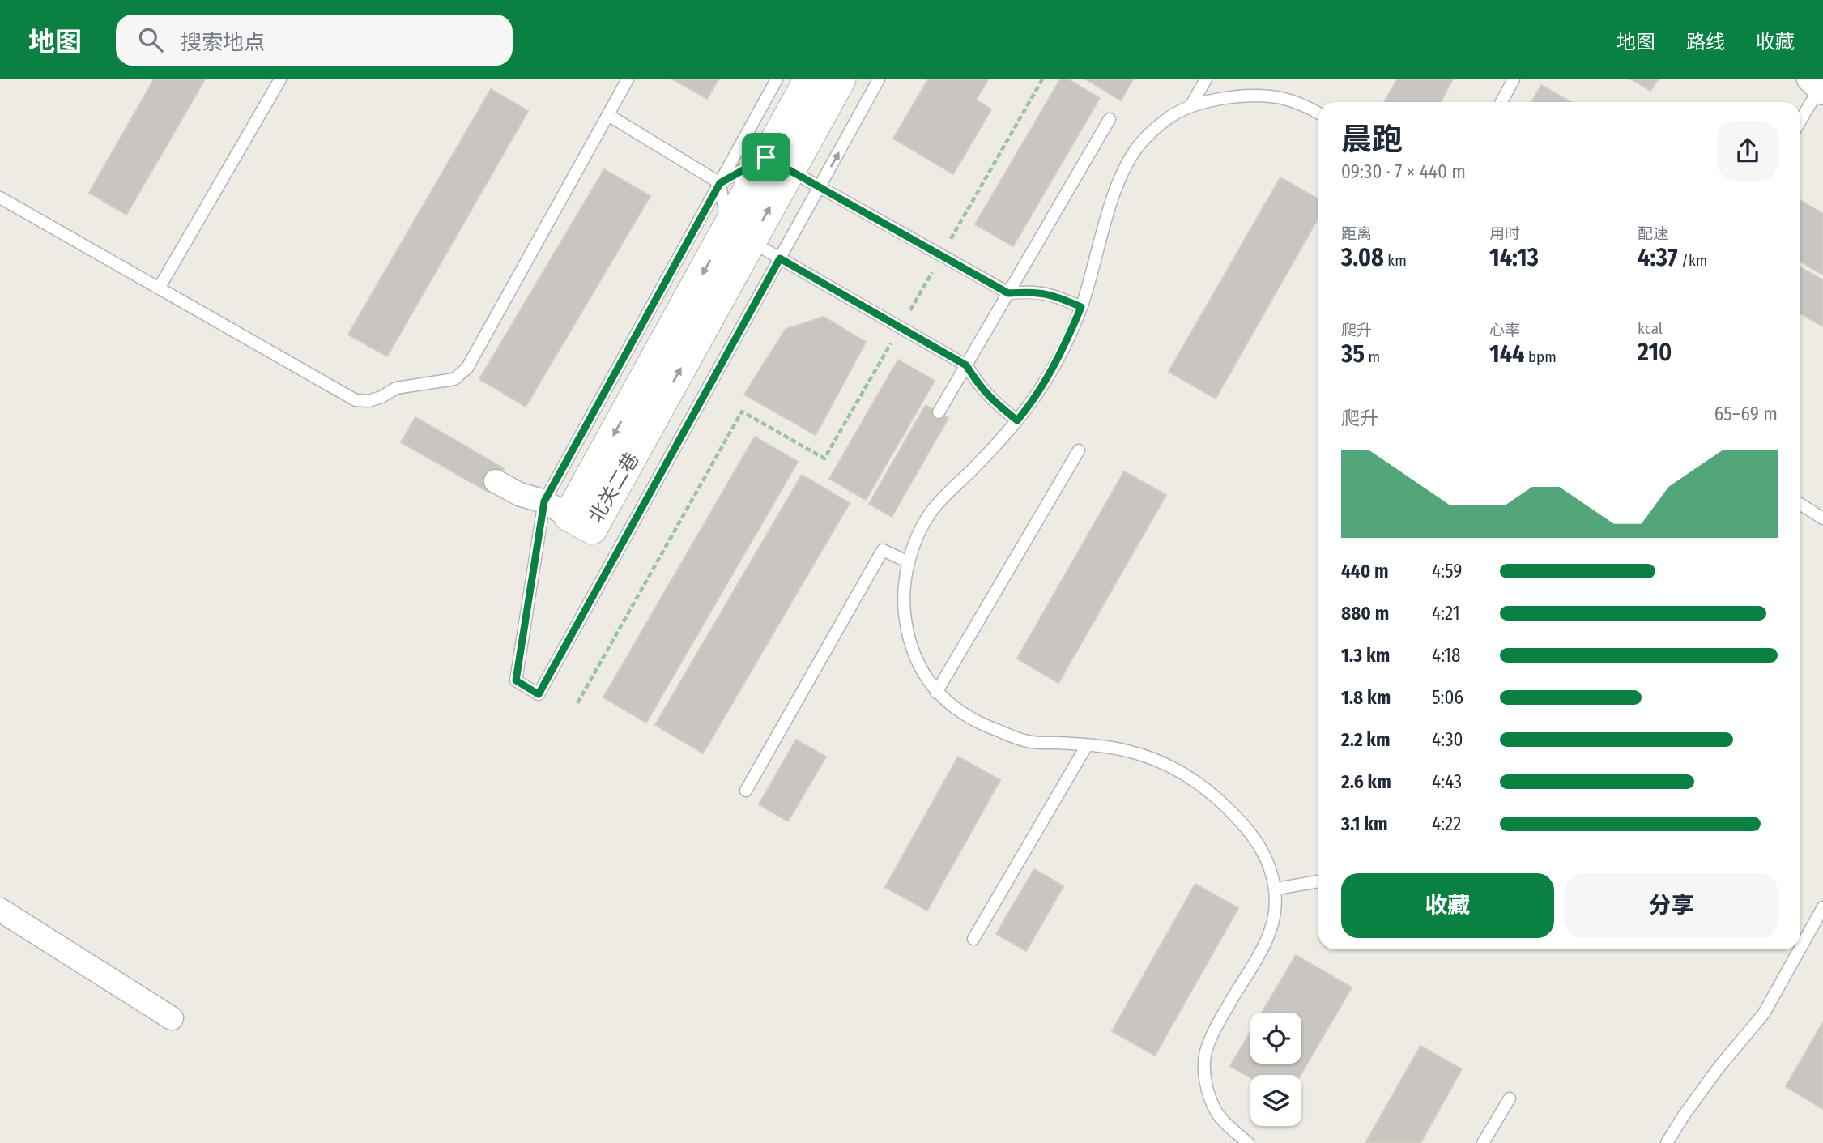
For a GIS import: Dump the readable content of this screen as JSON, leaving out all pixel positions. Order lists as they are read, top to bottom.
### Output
{
  "streets": {
    "street": ["北关二巷"]
  },
  "page": {
    "header": "地图",
    "search": "搜索地点",
    "nav": ["地图", "路线", "收藏"],
    "heading": ["晨跑", "09:30 · 7 × 440 m"],
    "stats": [
      ["距离", "3.08 km"],
      ["用时", "14:13"],
      ["配速", "4:37 /km"],
      ["爬升", "35 m"],
      ["心率", "144 bpm"],
      ["kcal", "210"]
    ],
    "chart": ["爬升", "65–69 m"],
    "list": [
      {
        "name": "440 m",
        "note": "4:59"
      },
      {
        "name": "880 m",
        "note": "4:21"
      },
      {
        "name": "1.3 km",
        "note": "4:18"
      },
      {
        "name": "1.8 km",
        "note": "5:06"
      },
      {
        "name": "2.2 km",
        "note": "4:30"
      },
      {
        "name": "2.6 km",
        "note": "4:43"
      },
      {
        "name": "3.1 km",
        "note": "4:22"
      }
    ],
    "buttons": ["收藏", "分享"]
  }
}
